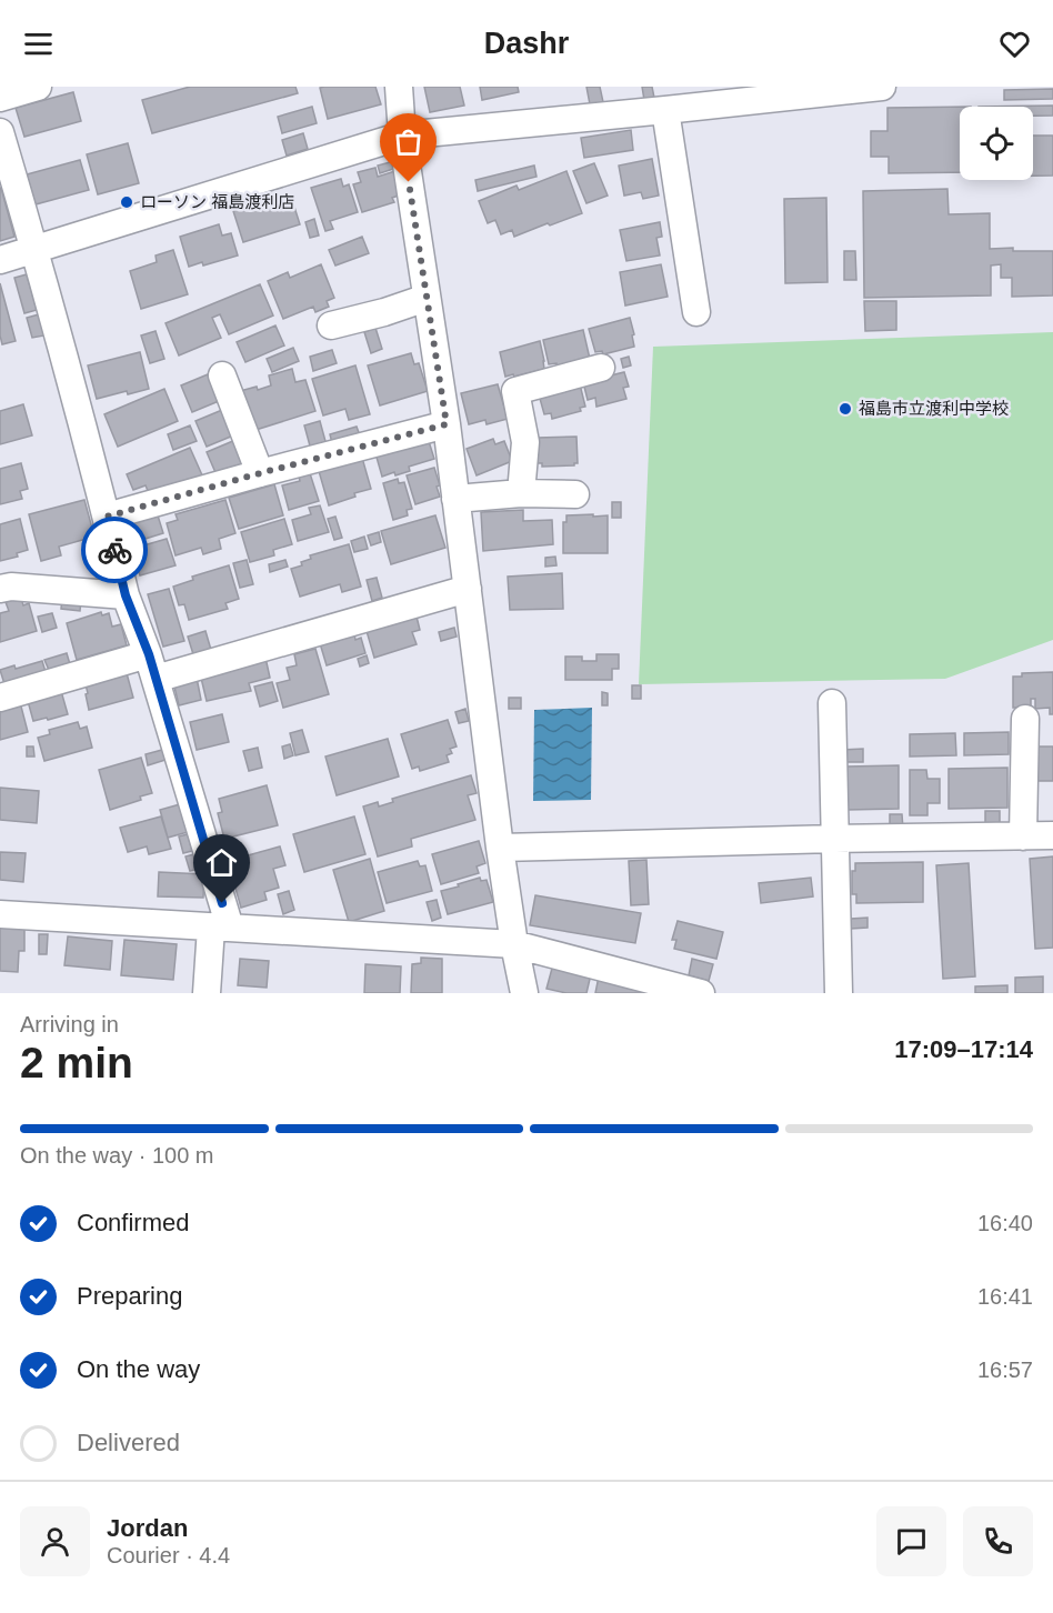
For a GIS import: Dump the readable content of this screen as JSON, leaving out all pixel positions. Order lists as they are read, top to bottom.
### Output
{
  "places": ["ローソン 福島渡利店", "福島市立渡利中学校"],
  "page": {
    "header": "Dashr",
    "heading": ["2 min", "Arriving in", "17:09–17:14"],
    "panel": ["Jordan", "Courier · 4.4"],
    "bar": "On the way · 100 m",
    "list": [
      ["Confirmed", "16:40"],
      ["Preparing", "16:41"],
      ["On the way", "16:57"],
      "Delivered"
    ]
  }
}
